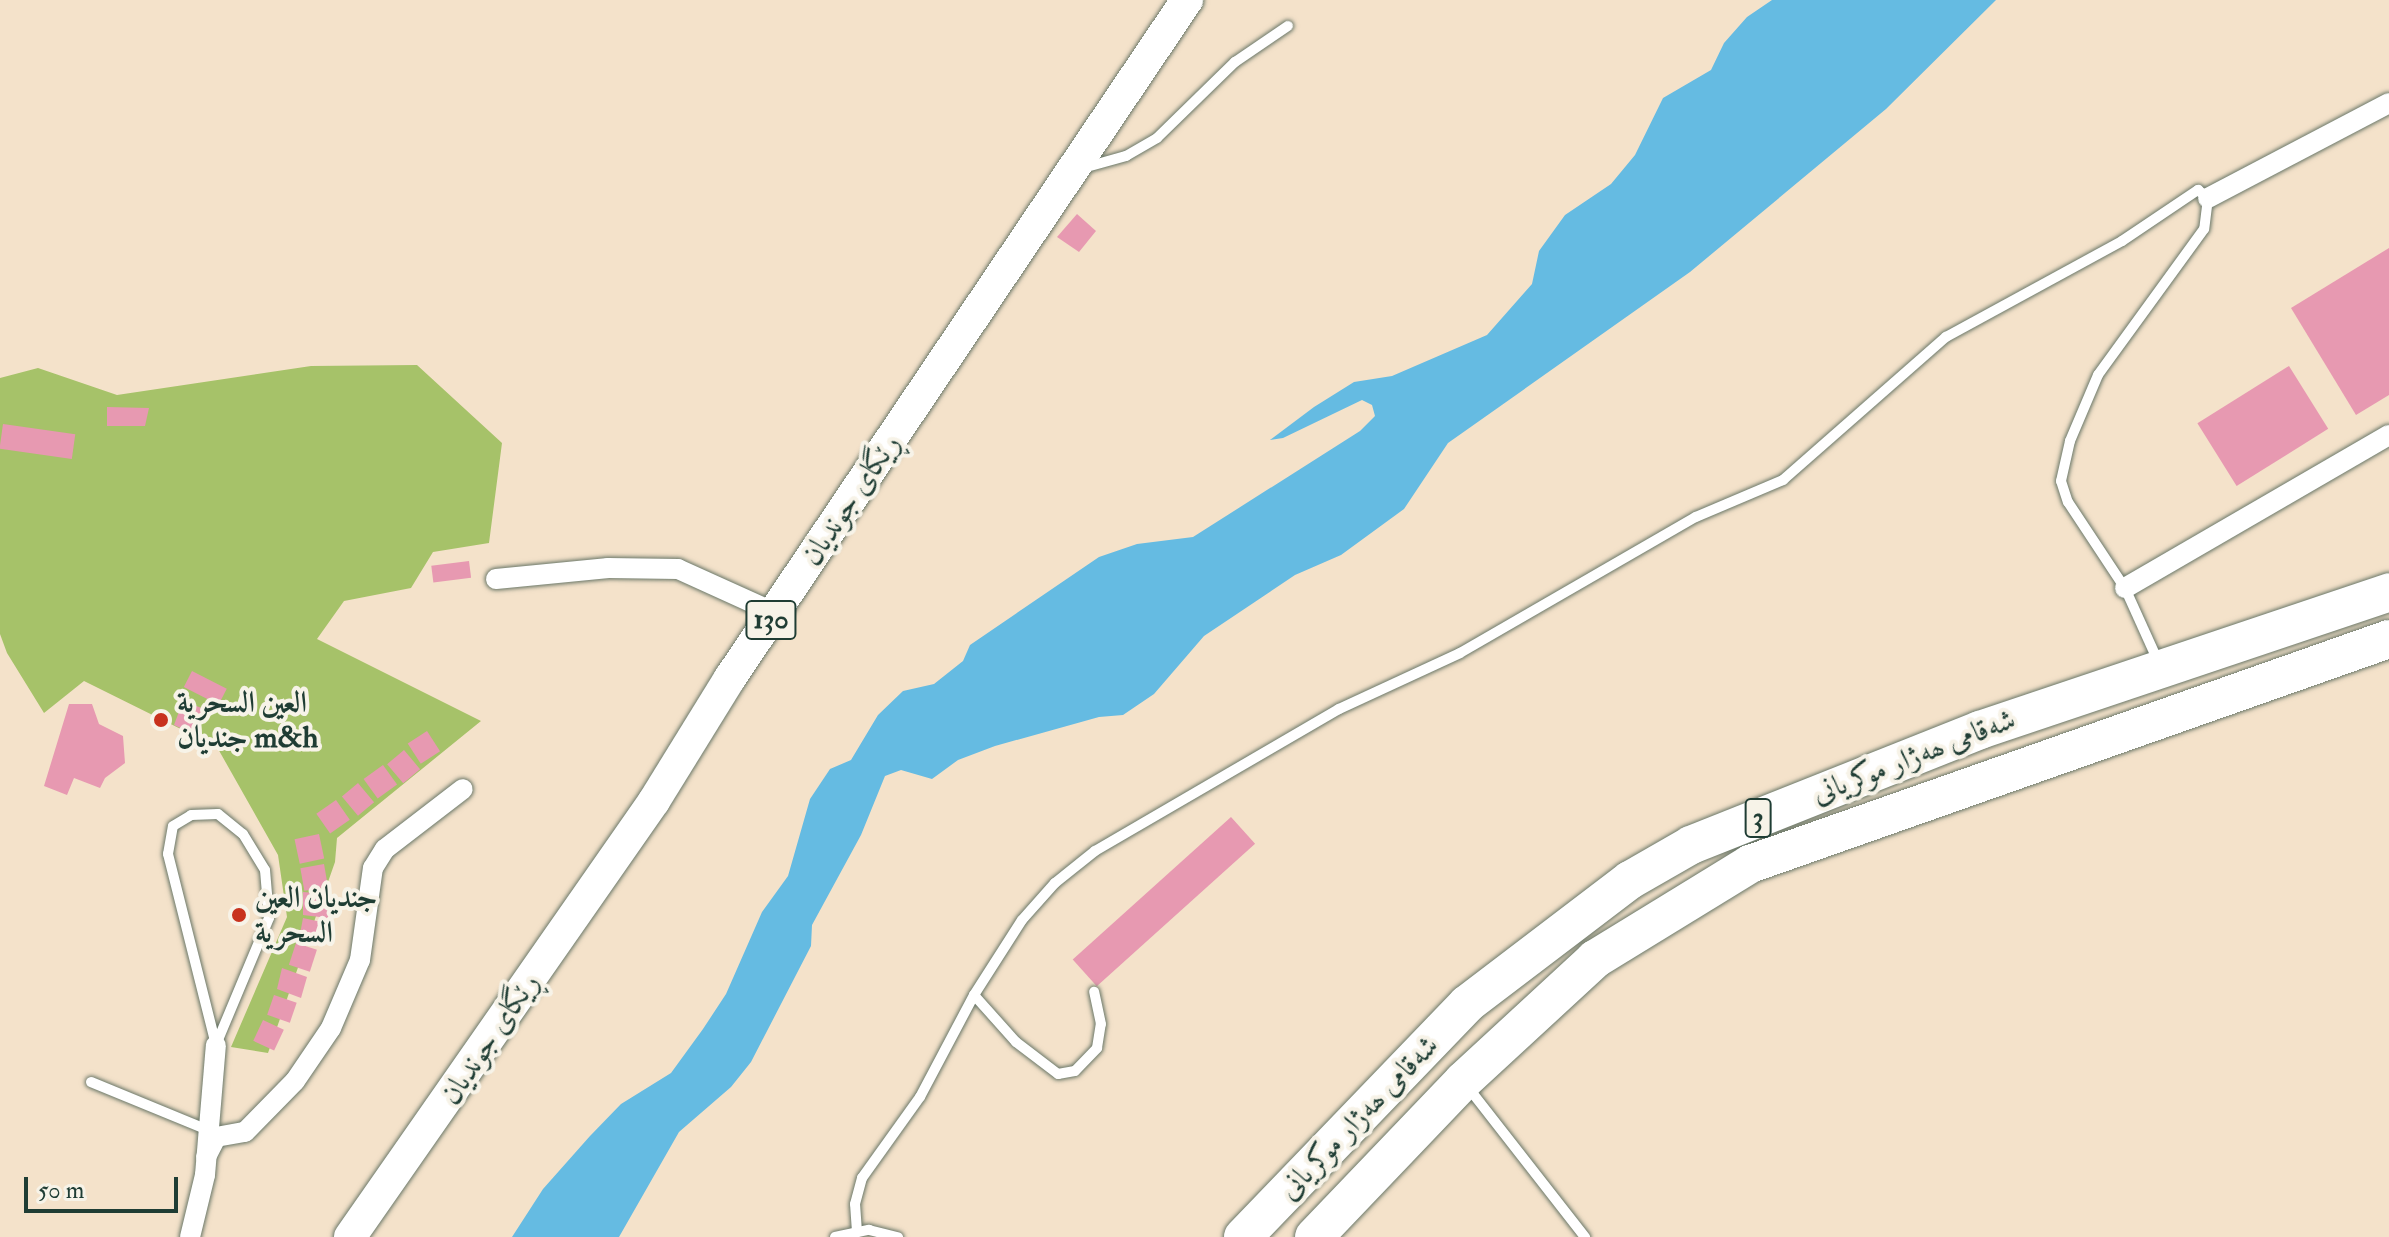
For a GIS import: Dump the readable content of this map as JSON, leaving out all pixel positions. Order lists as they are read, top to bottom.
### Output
{
  "streets": {
    "highway": ["شەقامی ھەژار موکریانی", "3"],
    "main road": ["ڕێگای جوندیان", "130"]
  },
  "places": ["العين السحرية جنديان m&h", "جنديان العين السحرية"],
  "scale_bar": "50 m"
}
